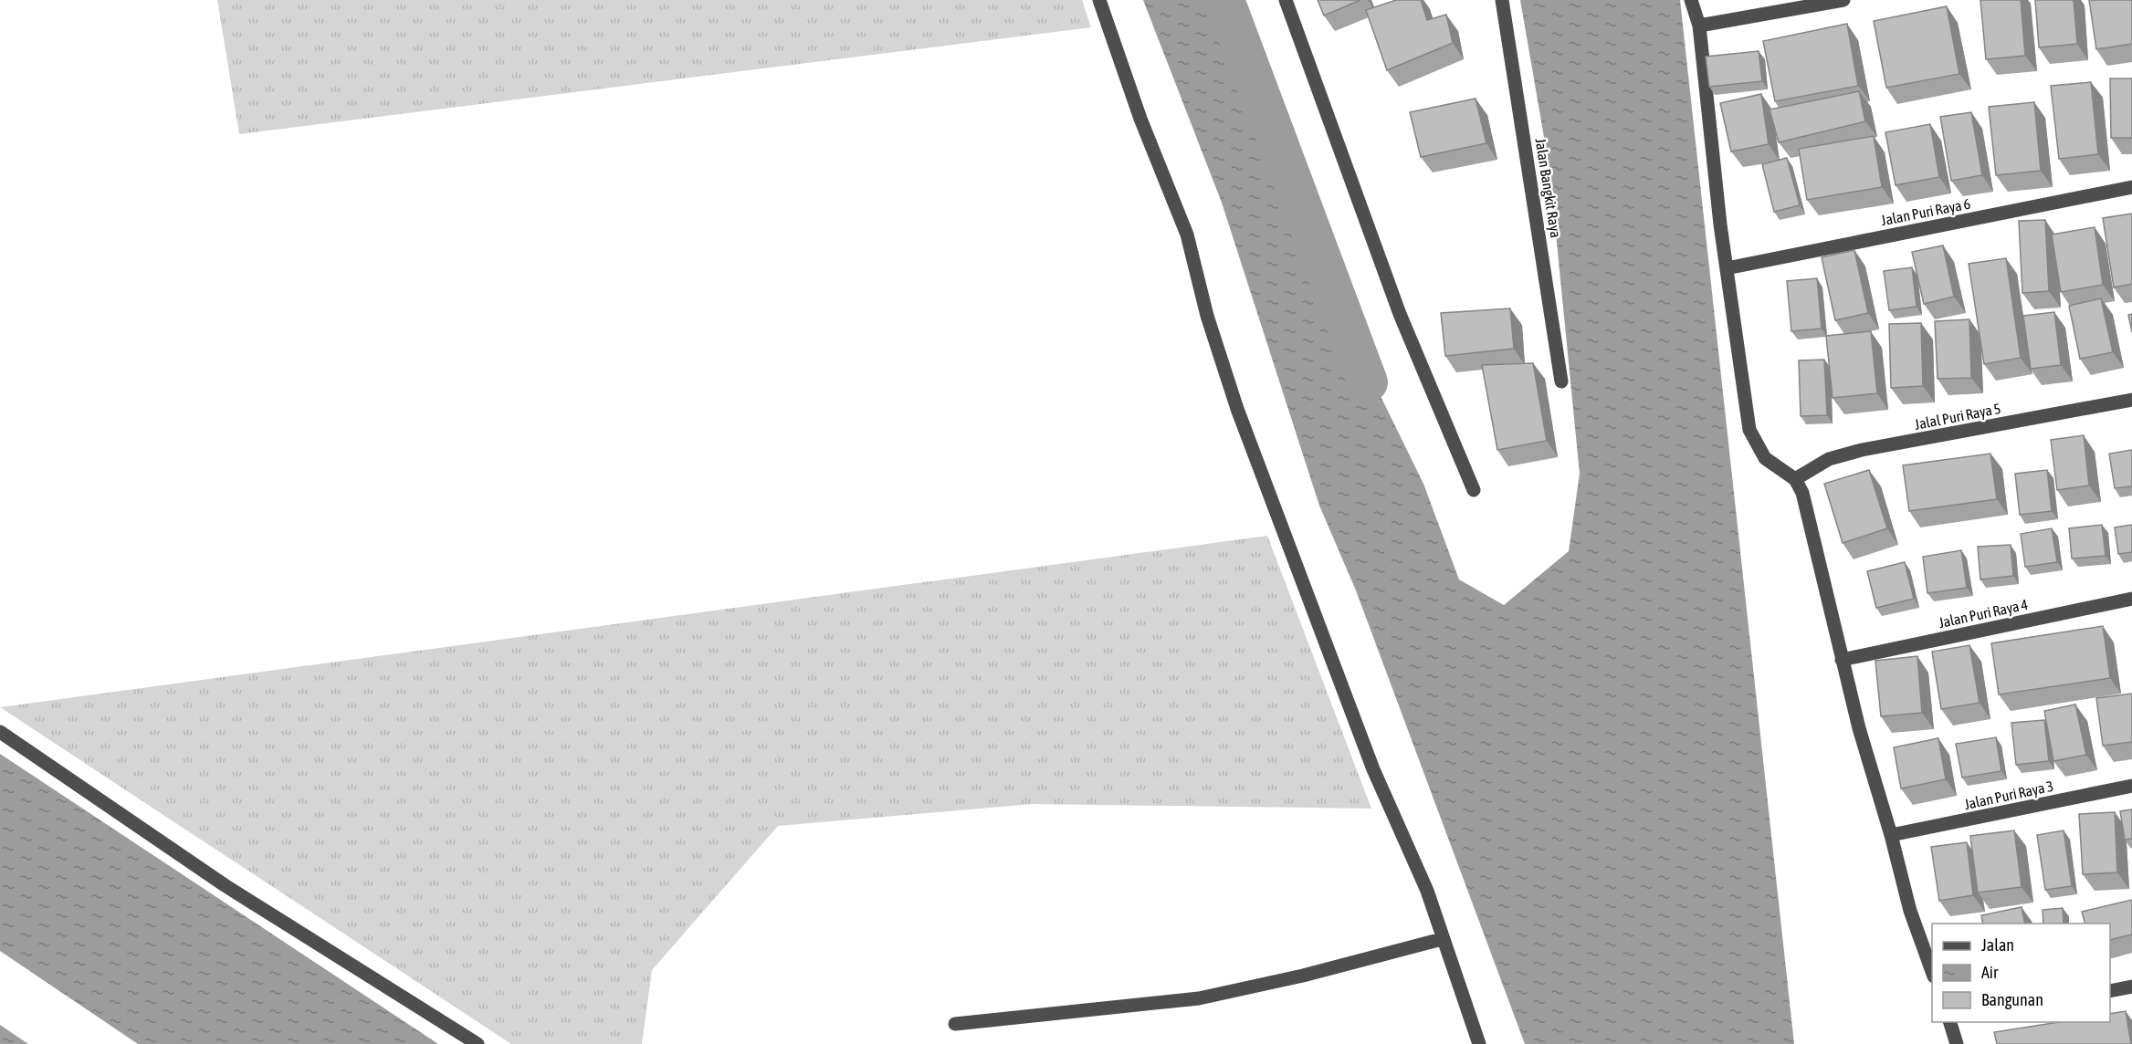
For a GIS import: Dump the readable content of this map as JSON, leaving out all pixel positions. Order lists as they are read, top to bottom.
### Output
{
  "streets": {
    "street": [
      "Jalan Bangkit Raya",
      "Jalan Puri Raya 6",
      "Jalal Puri Raya 5",
      "Jalan Puri Raya 4",
      "Jalan Puri Raya 3"
    ]
  },
  "legend": ["Jalan", "Air", "Bangunan"]
}
